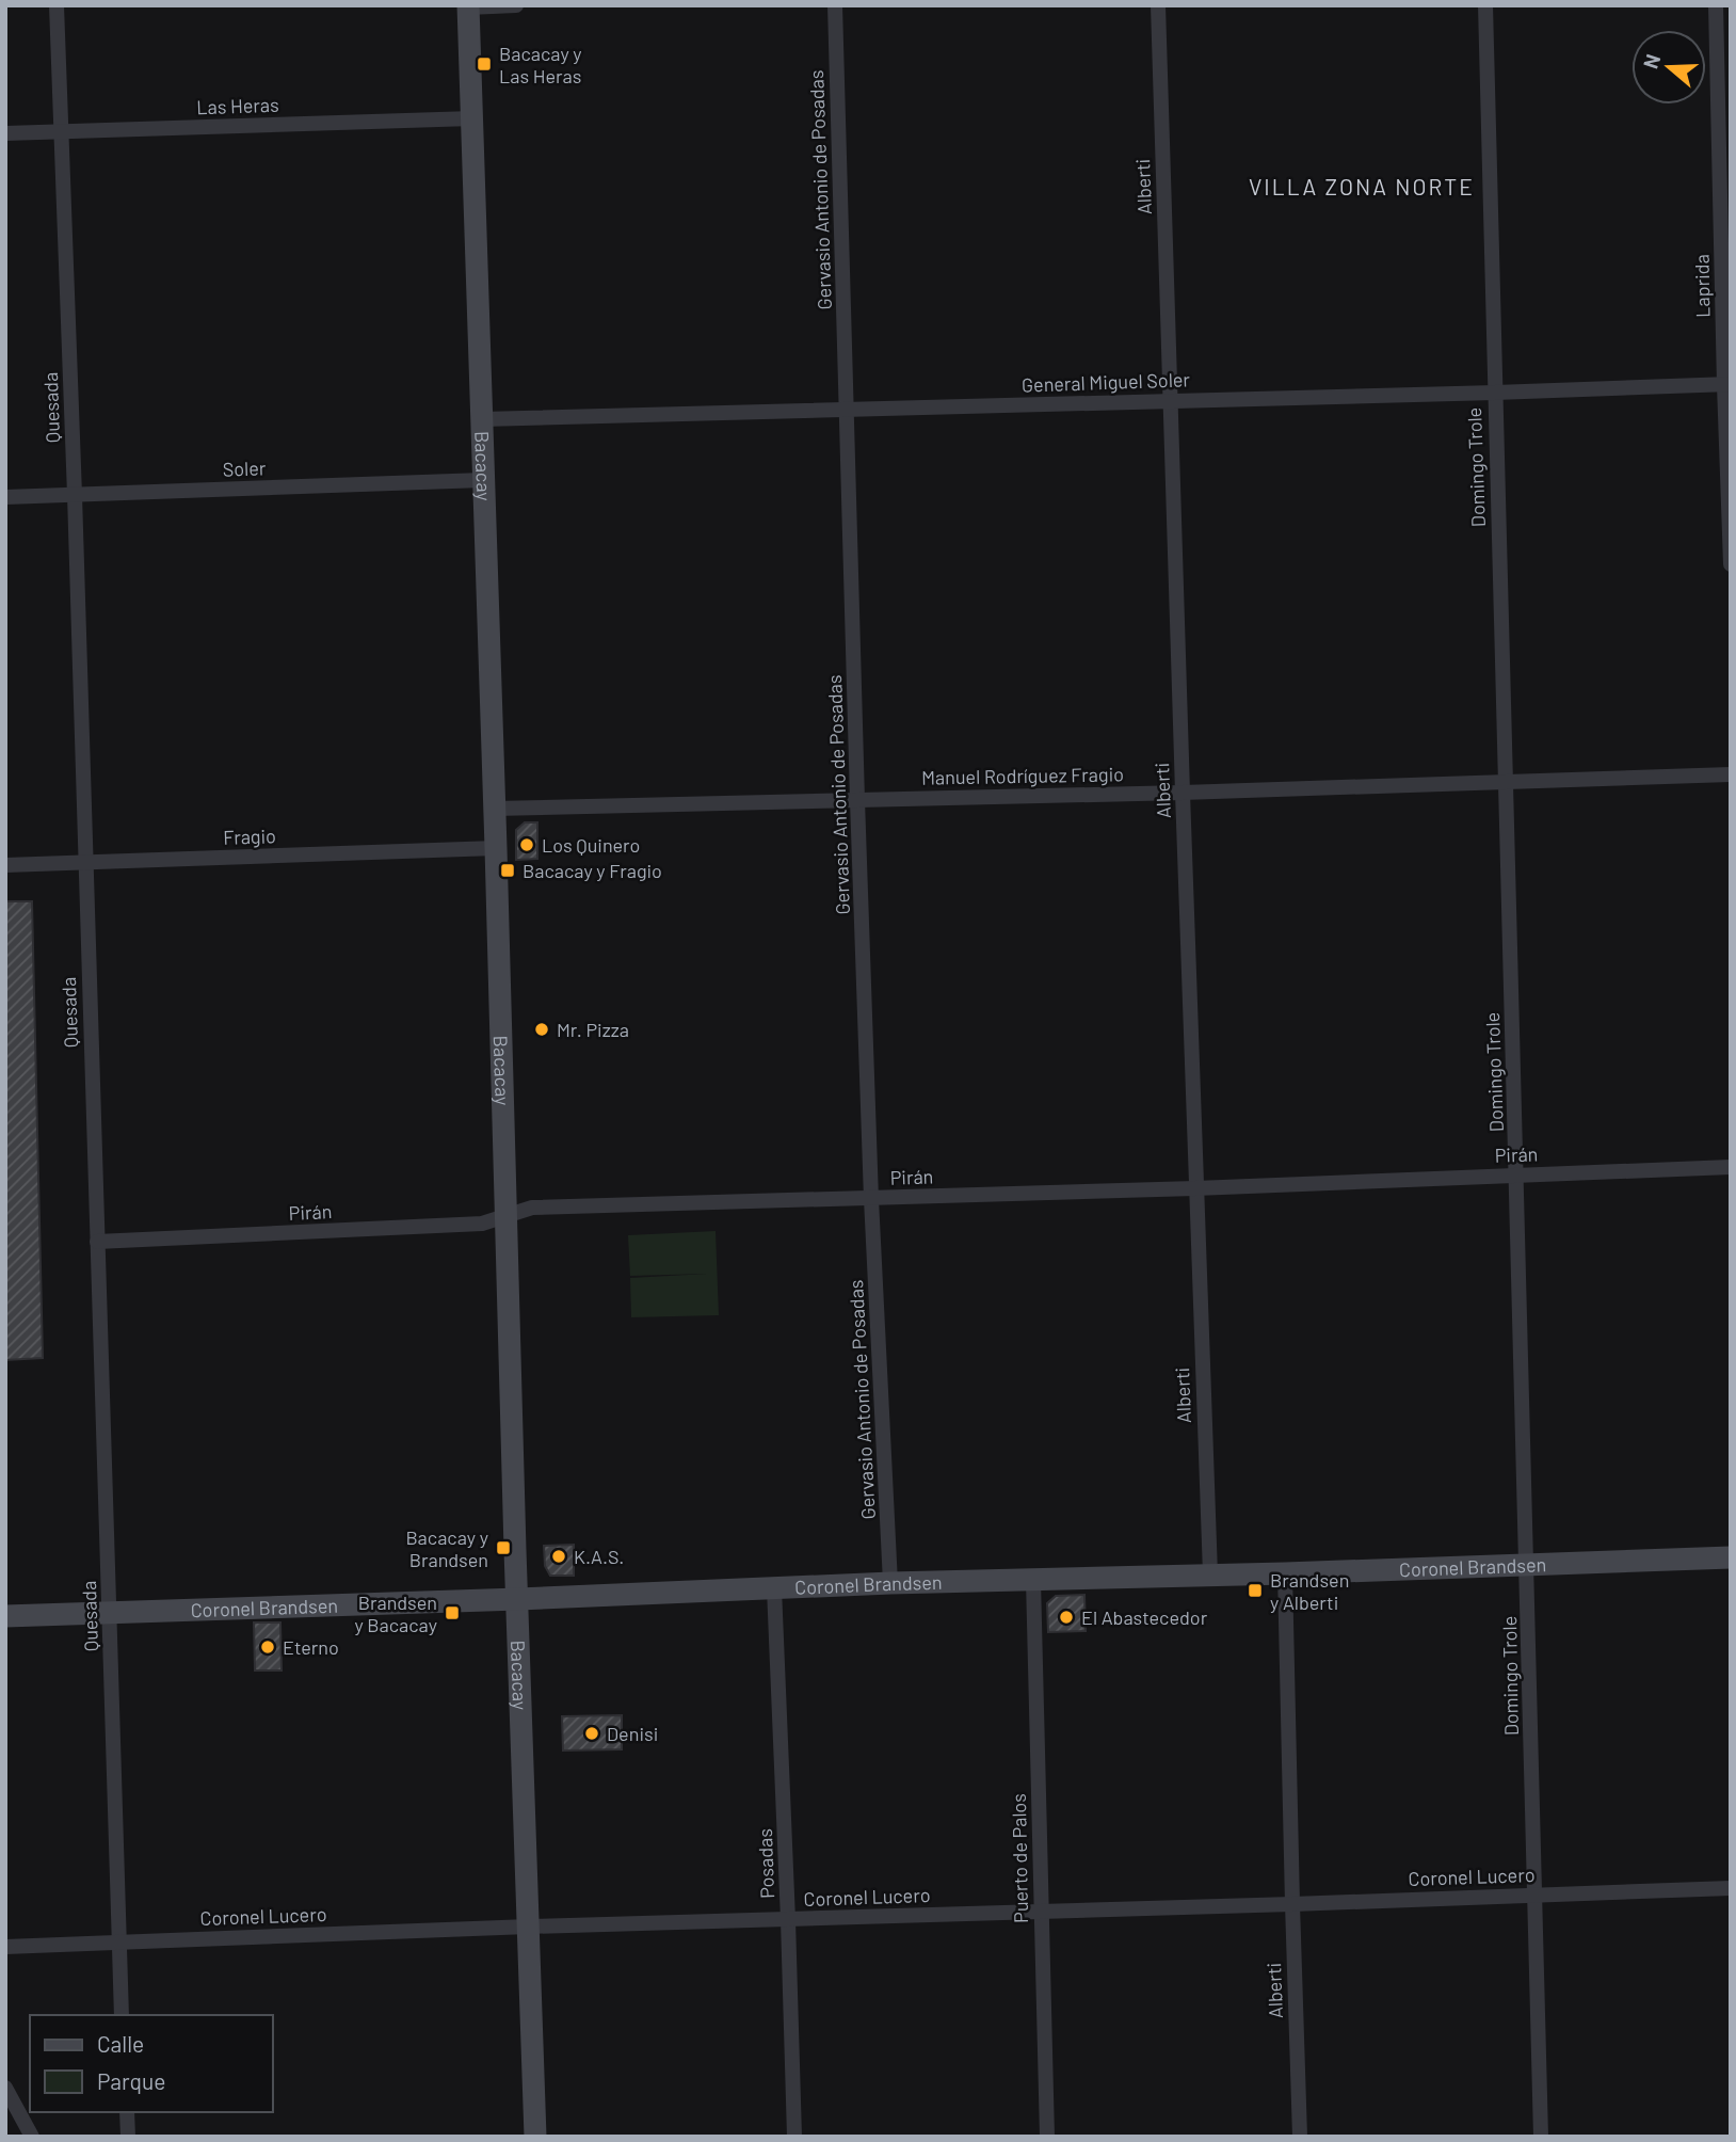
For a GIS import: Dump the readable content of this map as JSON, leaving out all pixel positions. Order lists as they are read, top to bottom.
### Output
{
  "streets": {
    "street": [
      "Las Heras",
      "Alberti",
      "Gervasio Antonio de Posadas",
      "Laprida",
      "General Miguel Soler",
      "Quesada",
      "Bacacay",
      "Domingo Trole",
      "Soler",
      "Manuel Rodríguez Fragio",
      "Fragio",
      "Pirán",
      "Coronel Brandsen",
      "Puerto de Palos",
      "Posadas",
      "Coronel Lucero"
    ]
  },
  "crossings": [
    ["Las Heras", "Quesada"],
    ["Las Heras", "Bacacay"],
    ["Alberti", "General Miguel Soler"],
    ["Alberti", "Manuel Rodríguez Fragio"],
    ["Alberti", "Pirán"],
    ["Alberti", "Coronel Brandsen"],
    ["Alberti", "Coronel Lucero"],
    ["Gervasio Antonio de Posadas", "General Miguel Soler"],
    ["Gervasio Antonio de Posadas", "Manuel Rodríguez Fragio"],
    ["Gervasio Antonio de Posadas", "Pirán"],
    ["Gervasio Antonio de Posadas", "Coronel Brandsen"],
    ["Laprida", "General Miguel Soler"],
    ["General Miguel Soler", "Bacacay"],
    ["General Miguel Soler", "Domingo Trole"],
    ["Quesada", "Soler"],
    ["Quesada", "Fragio"],
    ["Quesada", "Pirán"],
    ["Quesada", "Coronel Brandsen"],
    ["Quesada", "Coronel Lucero"],
    ["Bacacay", "Soler"],
    ["Bacacay", "Manuel Rodríguez Fragio"],
    ["Bacacay", "Fragio"],
    ["Bacacay", "Pirán"],
    ["Bacacay", "Coronel Brandsen"],
    ["Bacacay", "Coronel Lucero"],
    ["Domingo Trole", "Manuel Rodríguez Fragio"],
    ["Domingo Trole", "Pirán"],
    ["Domingo Trole", "Coronel Brandsen"],
    ["Domingo Trole", "Coronel Lucero"],
    ["Coronel Brandsen", "Puerto de Palos"],
    ["Coronel Brandsen", "Posadas"],
    ["Puerto de Palos", "Coronel Lucero"],
    ["Posadas", "Coronel Lucero"]
  ],
  "districts": ["VILLA ZONA NORTE"],
  "places": {
    "transit": [
      "Bacacay y Las Heras",
      "Bacacay y Fragio",
      "Bacacay y Brandsen",
      "Brandsen y Alberti",
      "Brandsen y Bacacay"
    ],
    "other": [
      "Los Quinero",
      "Mr. Pizza",
      "K.A.S.",
      "El Abastecedor",
      "Eterno",
      "Denisi"
    ]
  },
  "legend": ["Calle", "Parque"],
  "north": "left"
}
